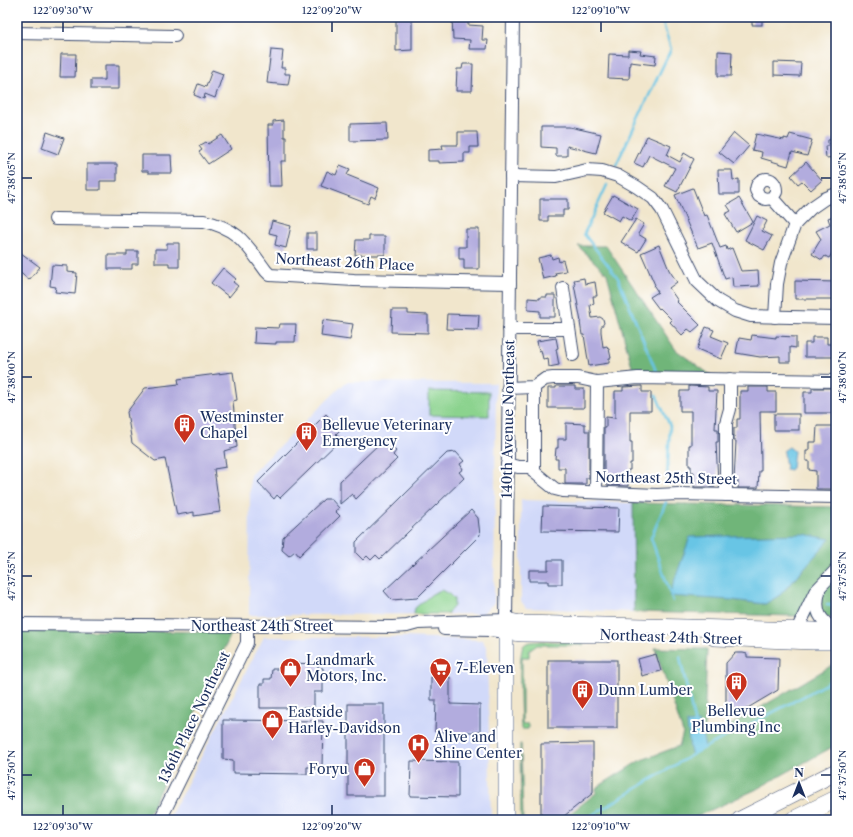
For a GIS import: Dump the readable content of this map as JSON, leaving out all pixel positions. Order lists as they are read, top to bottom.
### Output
{
  "streets": {
    "main road": ["140th Avenue Northeast", "Northeast 24th Street"],
    "street": ["Northeast 26th Place", "Northeast 25th Street", "136th Place Northeast"]
  },
  "crossings": [
    ["Northeast 26th Place", "140th Avenue Northeast"],
    ["140th Avenue Northeast", "Northeast 24th Street"],
    ["Northeast 24th Street", "136th Place Northeast"]
  ],
  "places": {
    "building": [
      "Westminster Chapel",
      "Bellevue Veterinary Emergency",
      "Bellevue Plumbing Inc",
      "Dunn Lumber"
    ],
    "shop": ["Landmark Motors, Inc.", "Eastside Harley-Davidson", "Foryu"],
    "supermarket": ["7-Eleven"],
    "hospital": ["Alive and Shine Center"]
  },
  "north": "top",
  "coordinates": [
    "122°09'30\"W",
    "122°09'20\"W",
    "122°09'10\"W",
    "47°38'05\"N",
    "47°38'00\"N",
    "47°37'55\"N",
    "47°37'50\"N"
  ]
}
